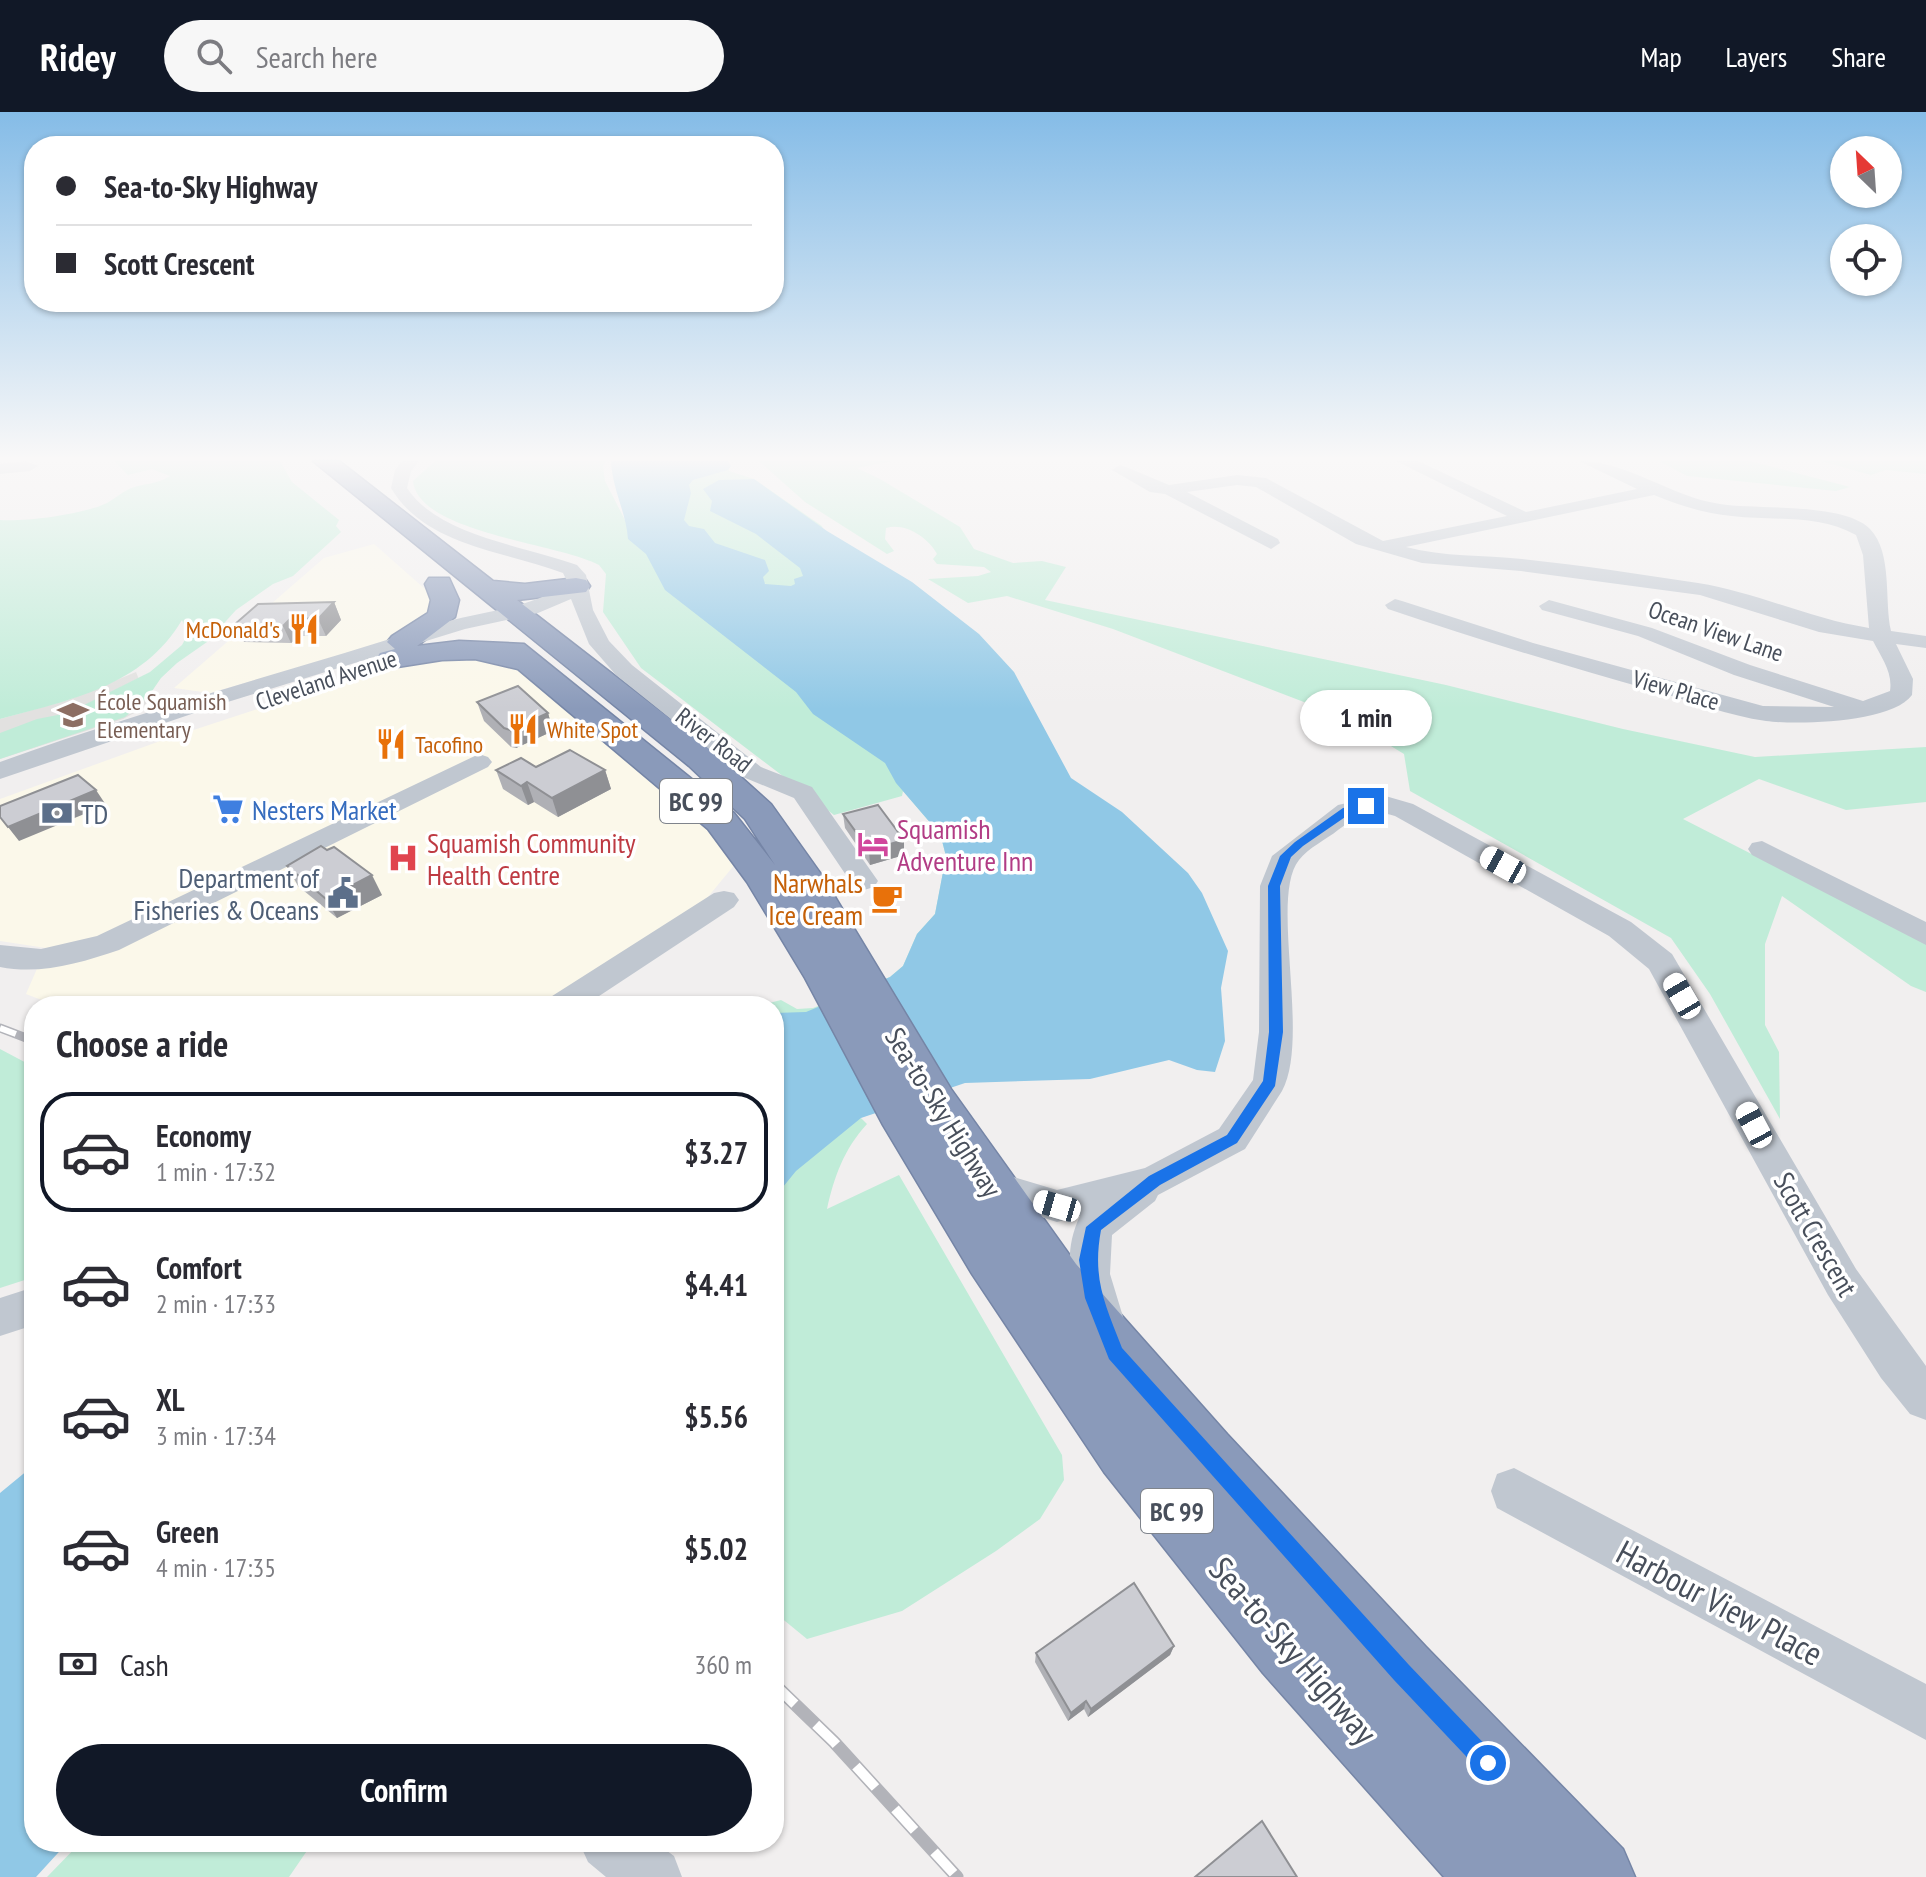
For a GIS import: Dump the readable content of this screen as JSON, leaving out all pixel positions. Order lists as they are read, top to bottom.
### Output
{
  "streets": {
    "highway": ["BC 99", "Sea-to-Sky Highway"],
    "street": [
      "Ocean View Lane",
      "Cleveland Avenue",
      "View Place",
      "River Road",
      "Scott Crescent",
      "Harbour View Place"
    ]
  },
  "crossings": [
    ["Ocean View Lane", "View Place"],
    ["Cleveland Avenue", "River Road"],
    ["Cleveland Avenue", "Sea-to-Sky Highway"],
    ["Sea-to-Sky Highway", "Scott Crescent"]
  ],
  "places": {
    "restaurant": ["McDonald's", "White Spot", "Tacofino"],
    "school or university": ["École Squamish Elementary"],
    "supermarket": ["Nesters Market"],
    "bank": ["TD"],
    "hotel": ["Squamish Adventure Inn"],
    "hospital": ["Squamish Community Health Centre"],
    "public building": ["Department of Fisheries & Oceans"],
    "cafe": ["Narwhals Ice Cream"]
  },
  "north": "top left",
  "page": {
    "header": "Ridey",
    "search": "Search here",
    "nav": ["Map", "Layers", "Share"],
    "banner": ["Sea-to-Sky Highway", "Scott Crescent"],
    "bubble": "1 min",
    "heading": "Choose a ride",
    "list": [
      {
        "name": "Economy",
        "note": "1 min · 17:32",
        "value": "$3.27"
      },
      {
        "name": "Comfort",
        "note": "2 min · 17:33",
        "value": "$4.41"
      },
      {
        "name": "XL",
        "note": "3 min · 17:34",
        "value": "$5.56"
      },
      {
        "name": "Green",
        "note": "4 min · 17:35",
        "value": "$5.02"
      }
    ],
    "pay": ["Cash", "360 m"],
    "buttons": "Confirm"
  }
}
